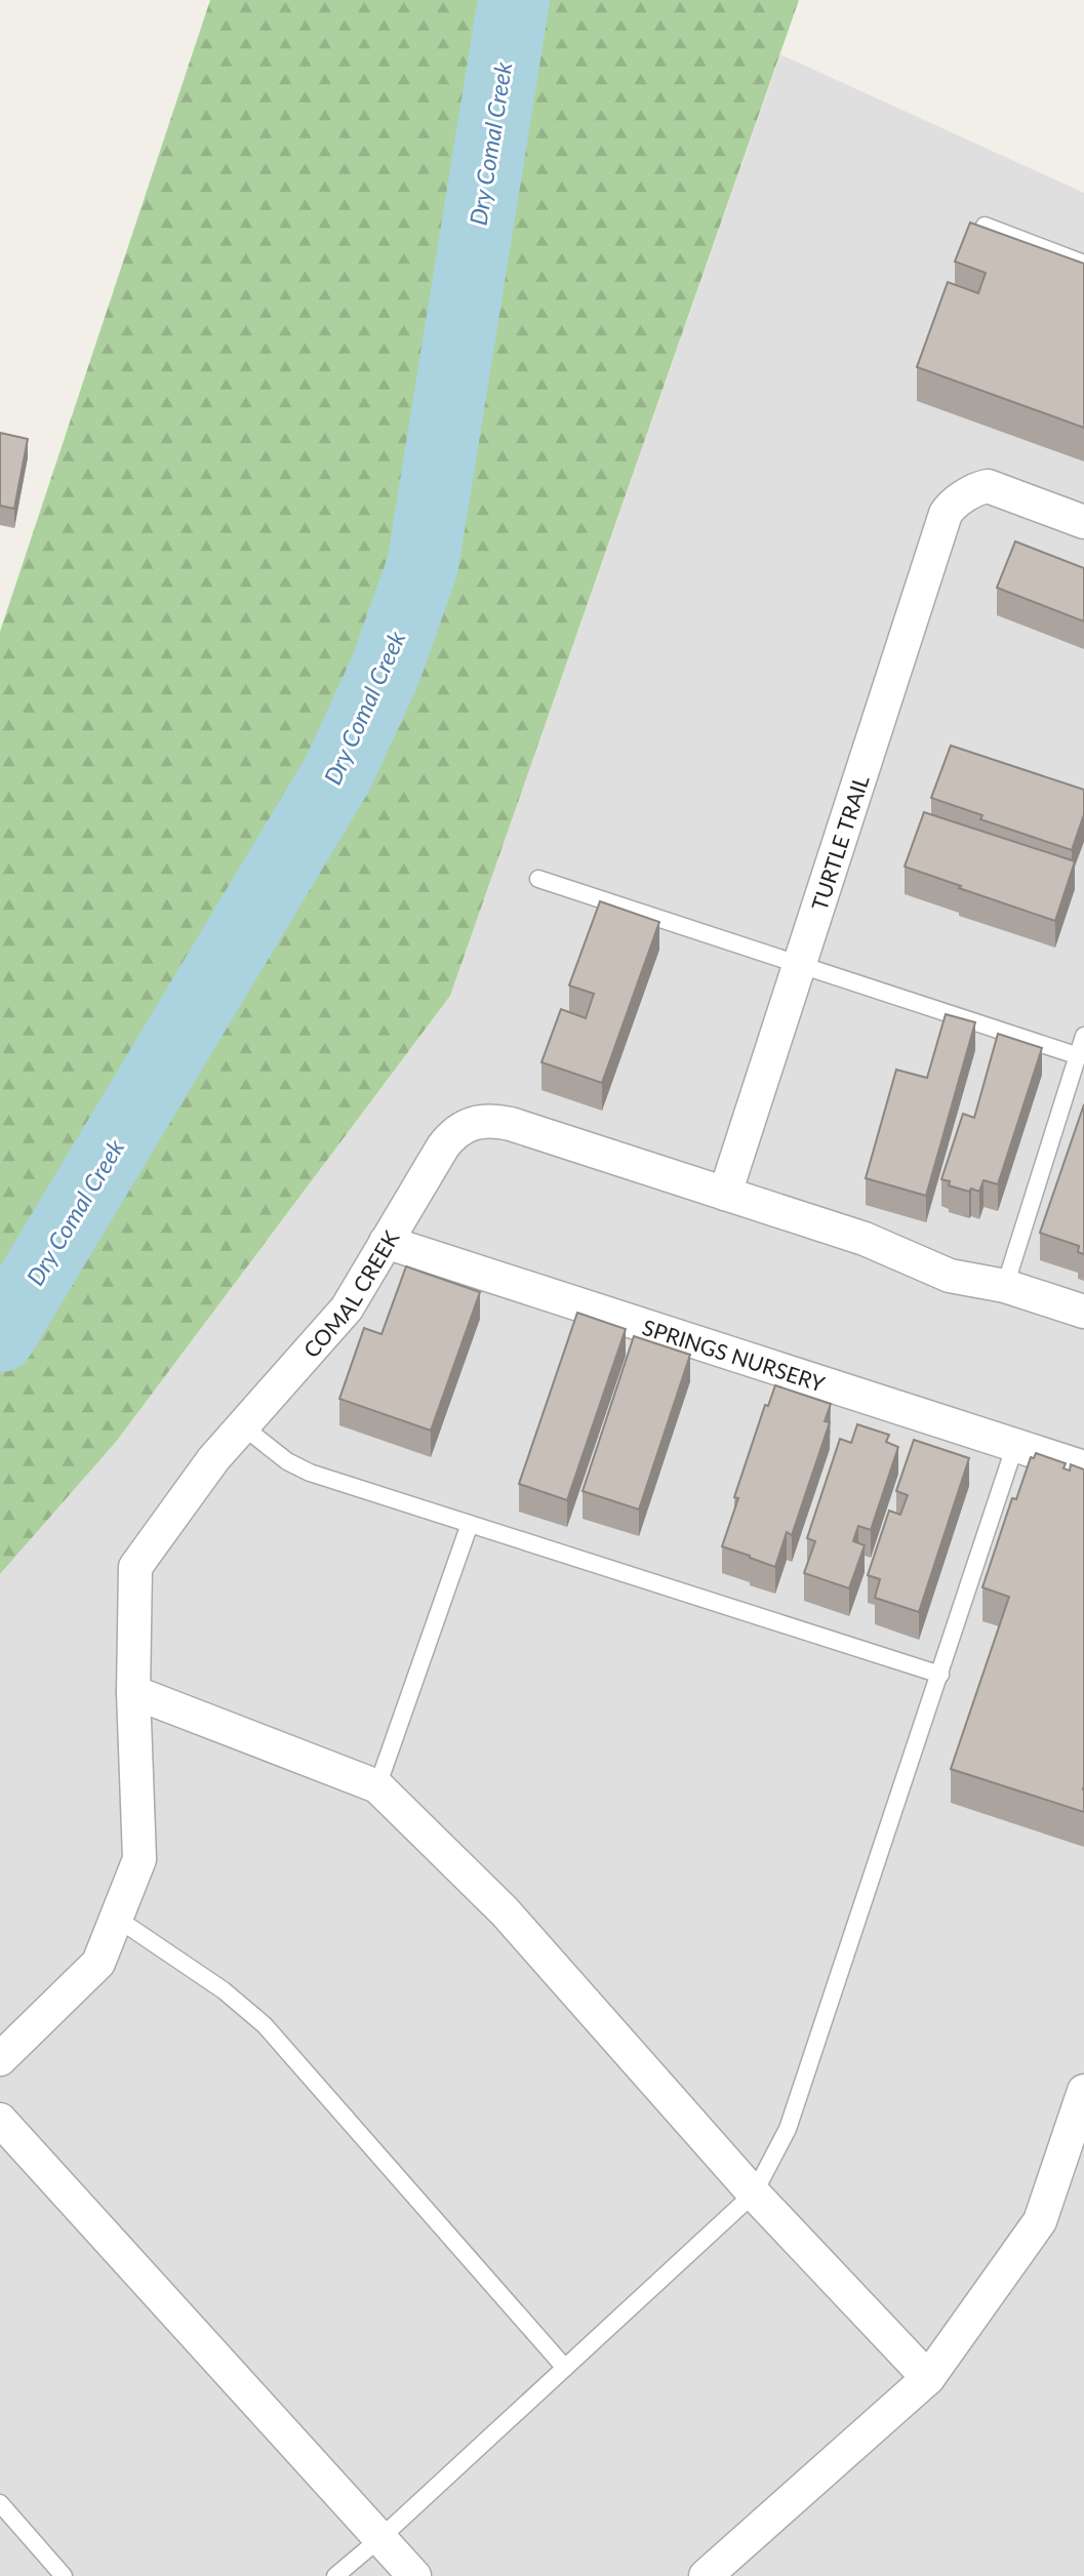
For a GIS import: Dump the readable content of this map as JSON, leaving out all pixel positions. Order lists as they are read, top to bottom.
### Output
{
  "streets": {
    "street": ["TURTLE TRAIL", "COMAL CREEK", "SPRINGS NURSERY"]
  },
  "crossings": [
    ["TURTLE TRAIL", "COMAL CREEK"],
    ["COMAL CREEK", "SPRINGS NURSERY"]
  ],
  "water": ["Dry Comal Creek"]
}
